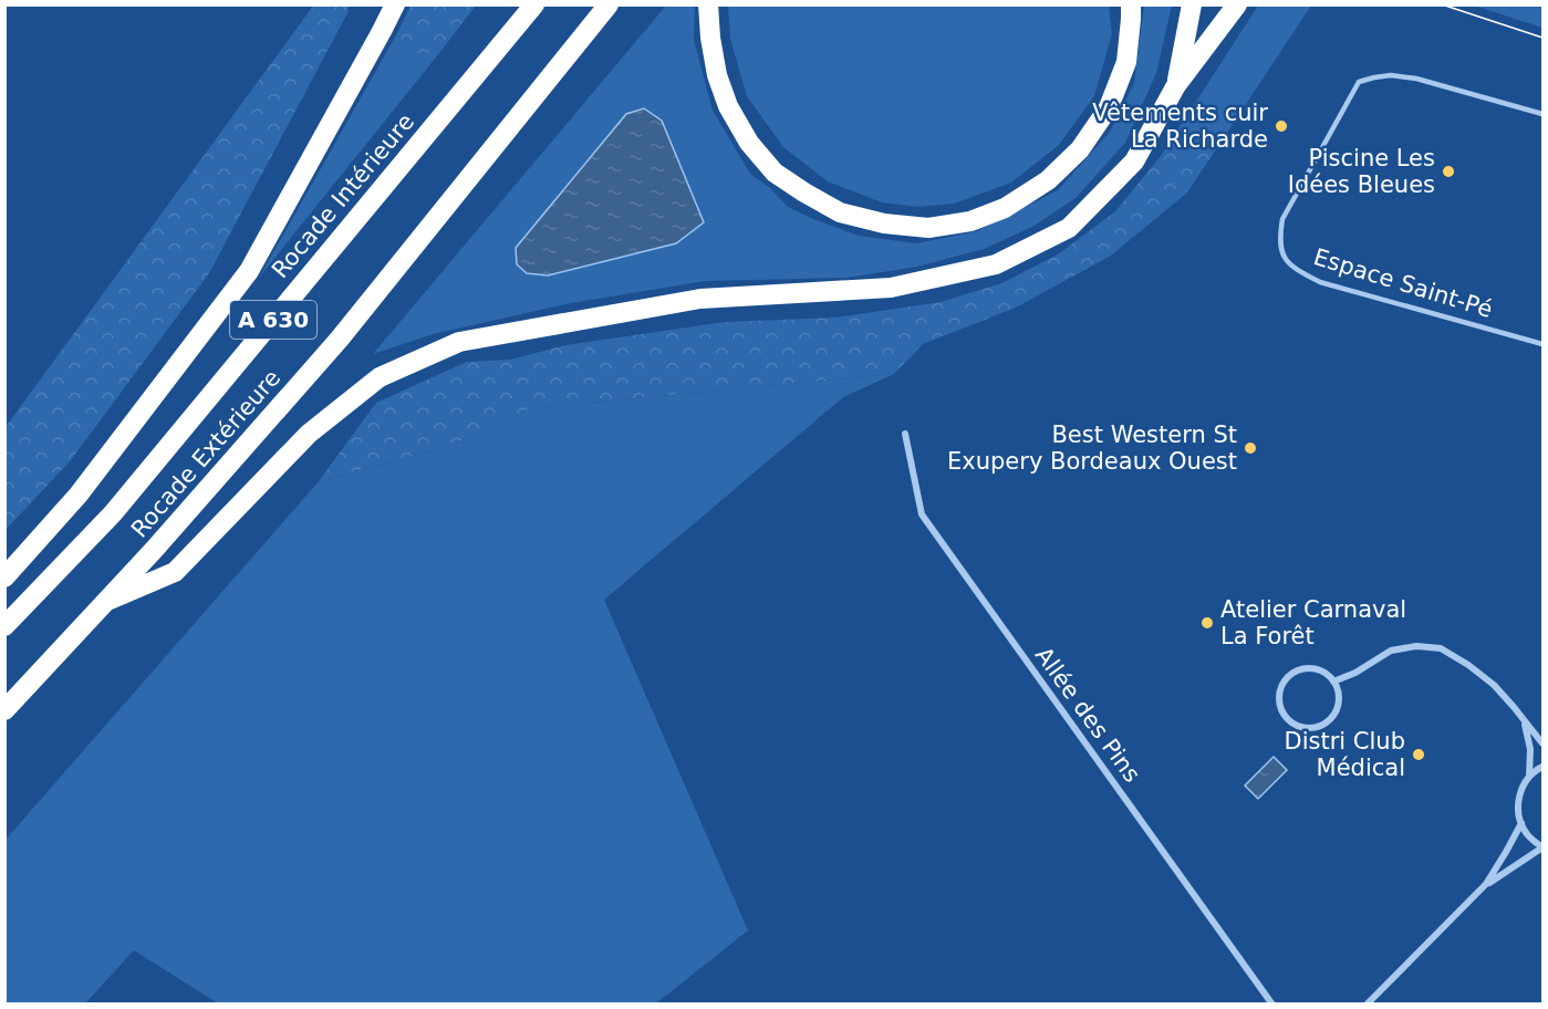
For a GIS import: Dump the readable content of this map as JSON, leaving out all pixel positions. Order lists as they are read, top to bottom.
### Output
{
  "streets": {
    "highway": ["Rocade Intérieure", "A 630", "Rocade Extérieure"],
    "street": ["Allée des Pins"],
    "lane": ["Espace Saint-Pé"]
  },
  "places": [
    "Vêtements cuir La Richarde",
    "Piscine Les Idées Bleues",
    "Best Western St Exupery Bordeaux Ouest",
    "Atelier Carnaval La Forêt",
    "Distri Club Médical"
  ]
}
